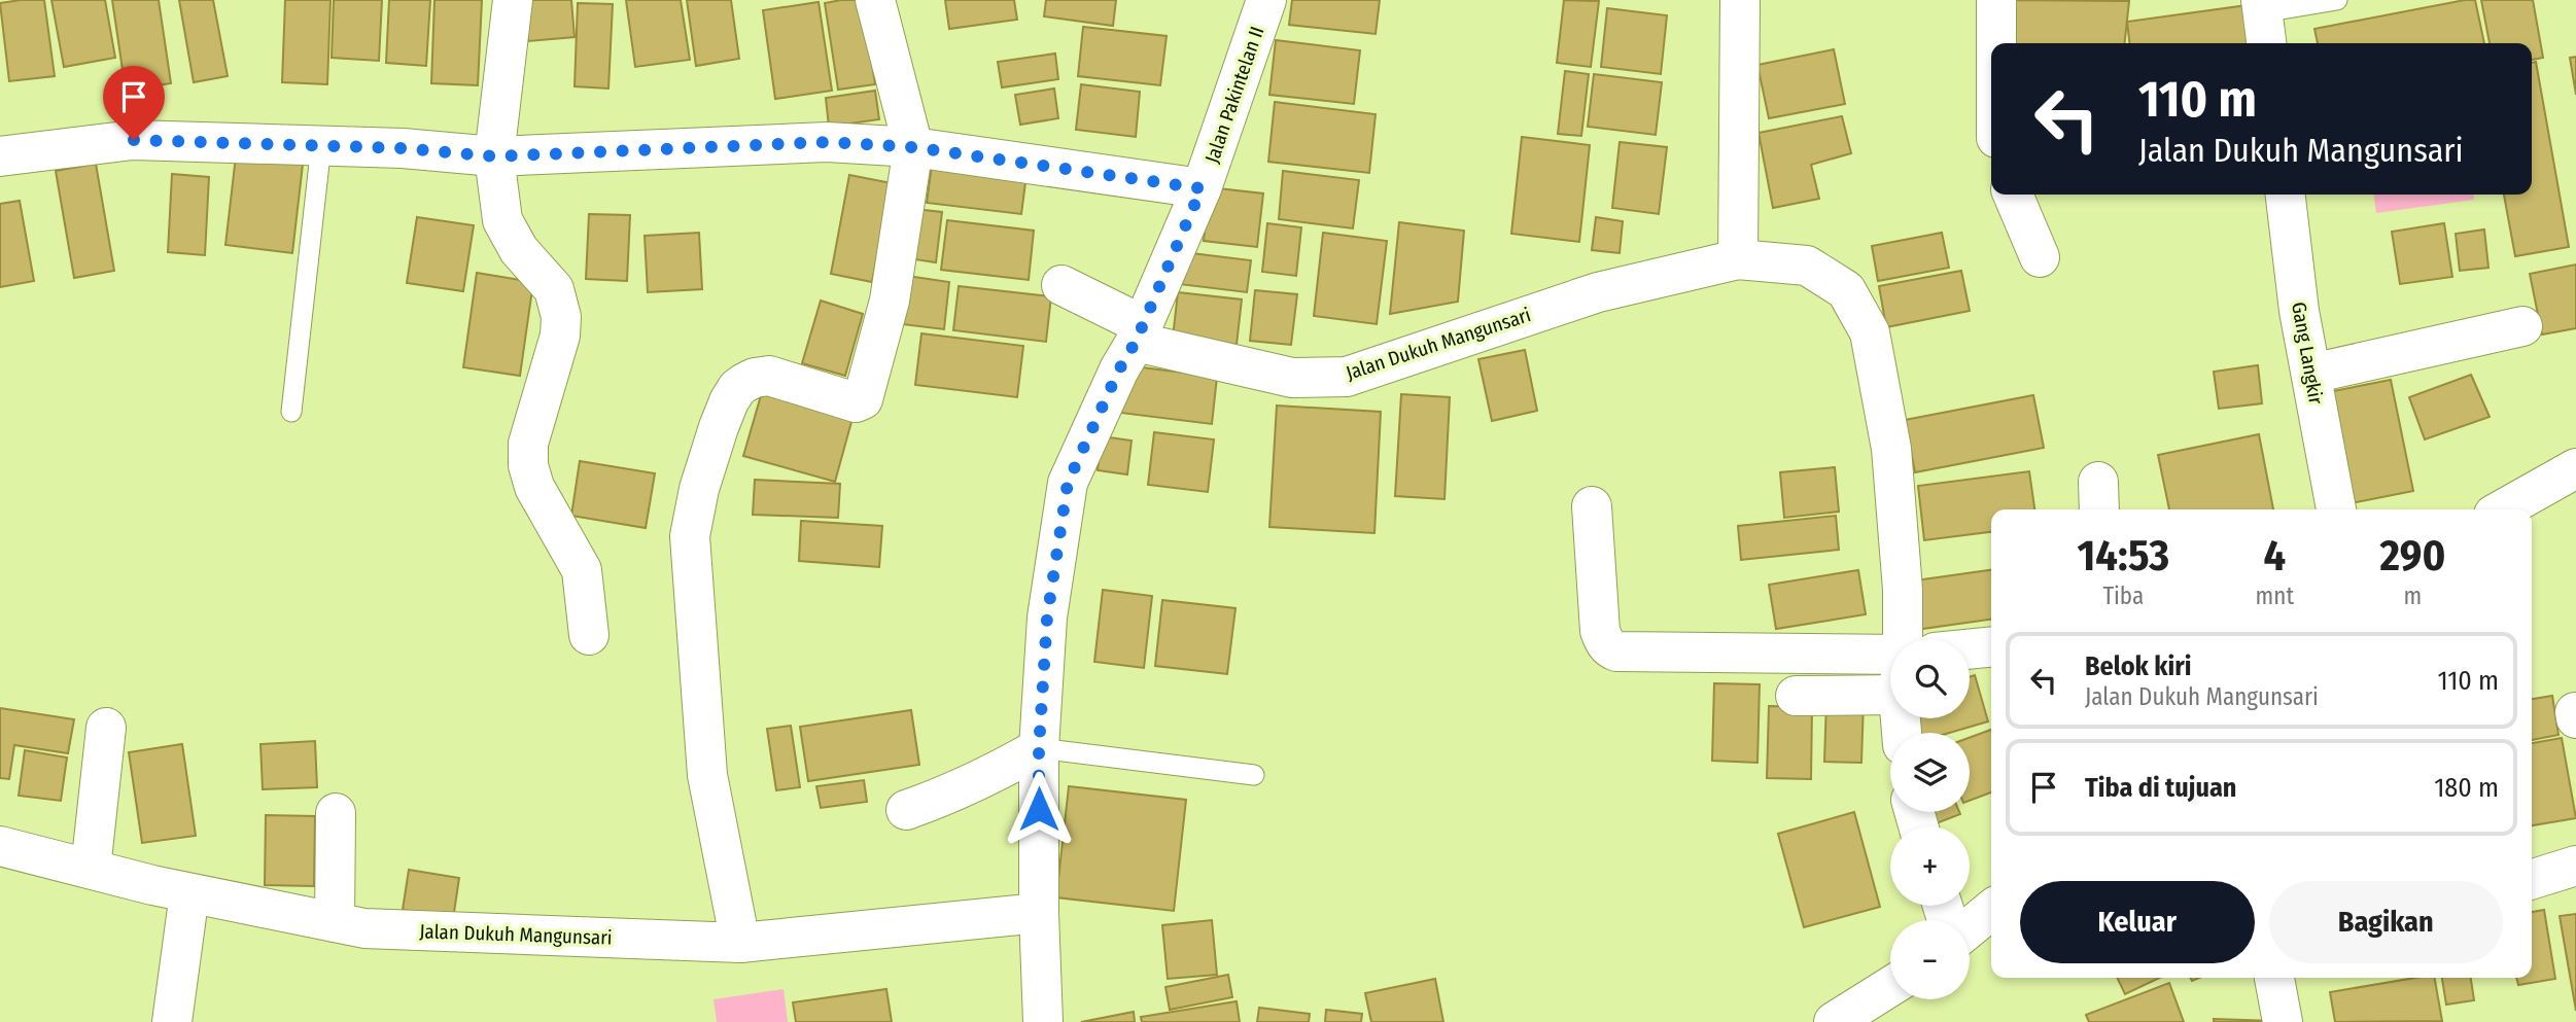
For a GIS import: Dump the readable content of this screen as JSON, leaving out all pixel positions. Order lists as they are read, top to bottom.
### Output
{
  "streets": {
    "street": ["Jalan Pakintelan II", "Jalan Dukuh Mangunsari", "Gang Langkir"]
  },
  "crossings": [
    ["Jalan Pakintelan II", "Jalan Dukuh Mangunsari"]
  ],
  "page": {
    "turn": ["110 m", "Jalan Dukuh Mangunsari"],
    "eta": [
      "14:53",
      "Tiba",
      "4",
      "mnt",
      "290",
      "m"
    ],
    "list": [
      {
        "name": "Belok kiri",
        "note": "Jalan Dukuh Mangunsari",
        "value": "110 m"
      },
      {
        "name": "Tiba di tujuan",
        "value": "180 m"
      }
    ],
    "map_buttons": ["+", "−"],
    "buttons": ["Keluar", "Bagikan"]
  }
}
